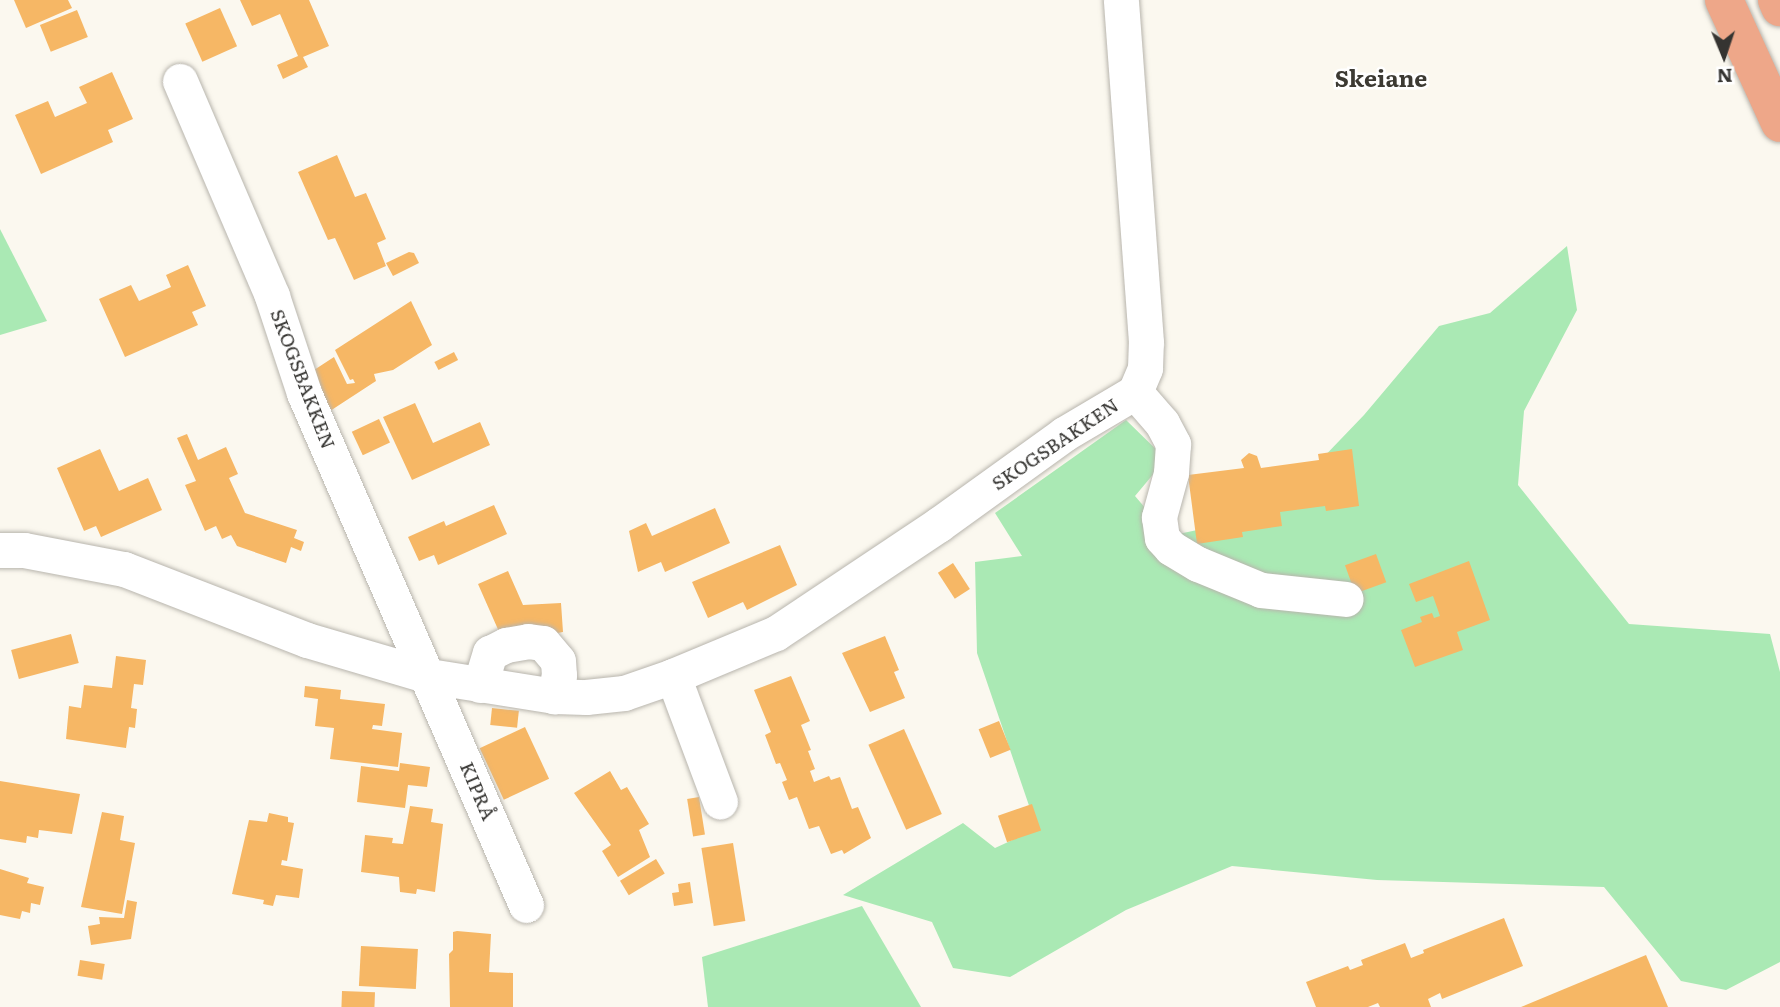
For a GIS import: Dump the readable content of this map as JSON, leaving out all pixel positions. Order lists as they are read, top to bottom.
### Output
{
  "streets": {
    "street": ["SKOGSBAKKEN", "KIPRÅ"]
  },
  "crossings": [
    ["SKOGSBAKKEN", "KIPRÅ"]
  ],
  "districts": ["Skeiane"],
  "north": "bottom"
}
